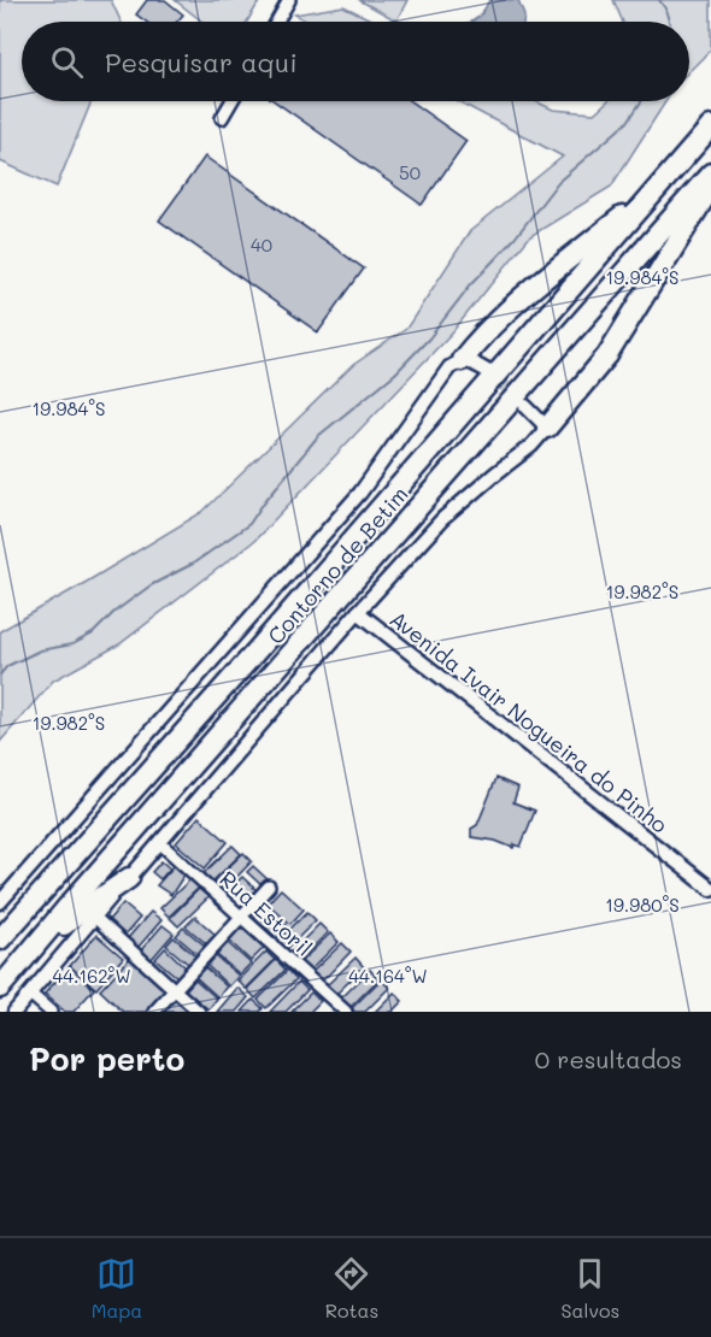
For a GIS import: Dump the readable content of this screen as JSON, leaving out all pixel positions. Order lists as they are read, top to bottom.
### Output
{
  "streets": {
    "highway": ["Contorno de Betim"],
    "street": ["Avenida Ivair Nogueira do Pinho", "Rua Estoril"]
  },
  "house_numbers": ["50", "40"],
  "page": {
    "search": "Pesquisar aqui",
    "heading": ["Por perto", "0 resultados"],
    "nav": ["Mapa", "Rotas", "Salvos"]
  },
  "coordinates": [
    "19.984°S",
    "19.982°S",
    "19.980°S",
    "44.162°W",
    "44.164°W"
  ]
}
